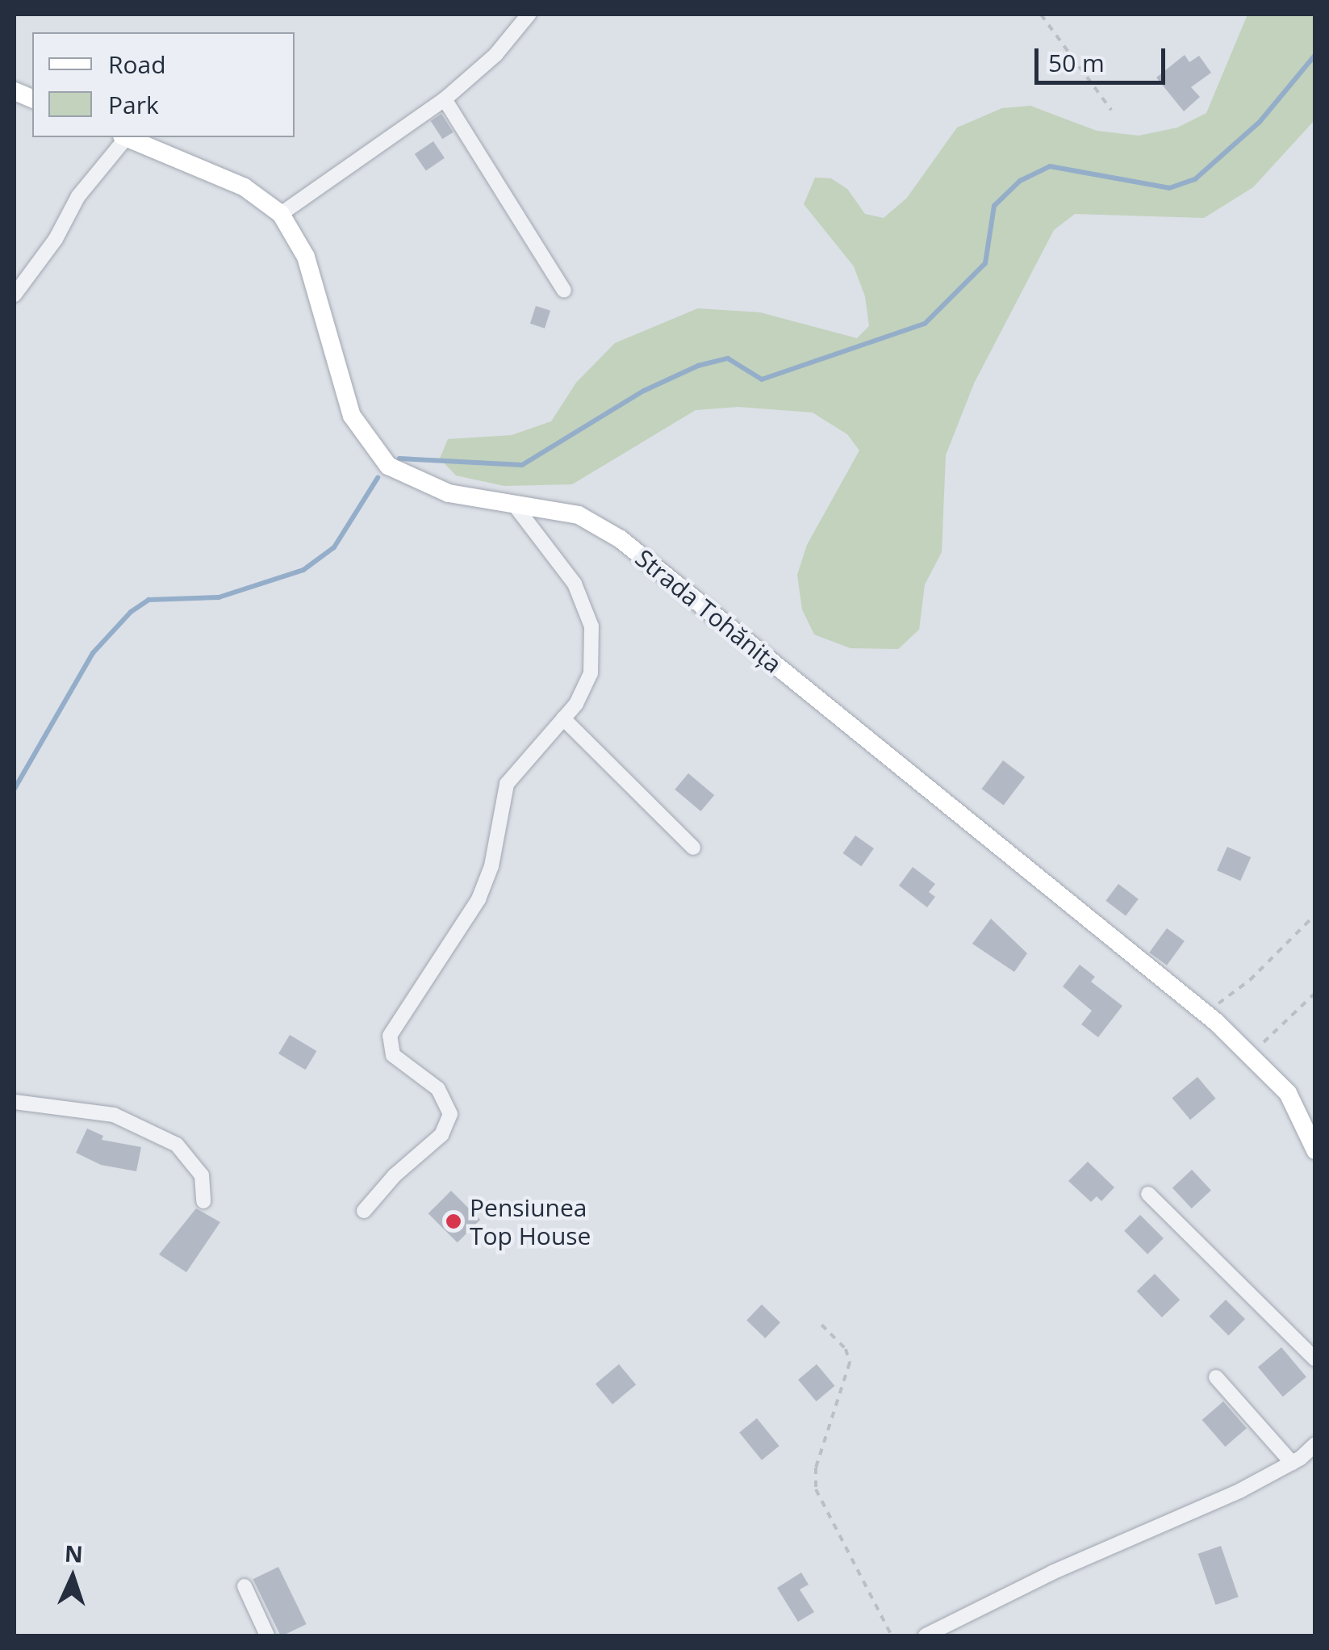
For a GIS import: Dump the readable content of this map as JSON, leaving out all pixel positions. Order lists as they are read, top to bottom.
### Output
{
  "streets": {
    "main road": ["Strada Tohănița"]
  },
  "places": ["Pensiunea Top House"],
  "legend": ["Road", "Park"],
  "scale_bar": "50 m",
  "north": "top"
}
